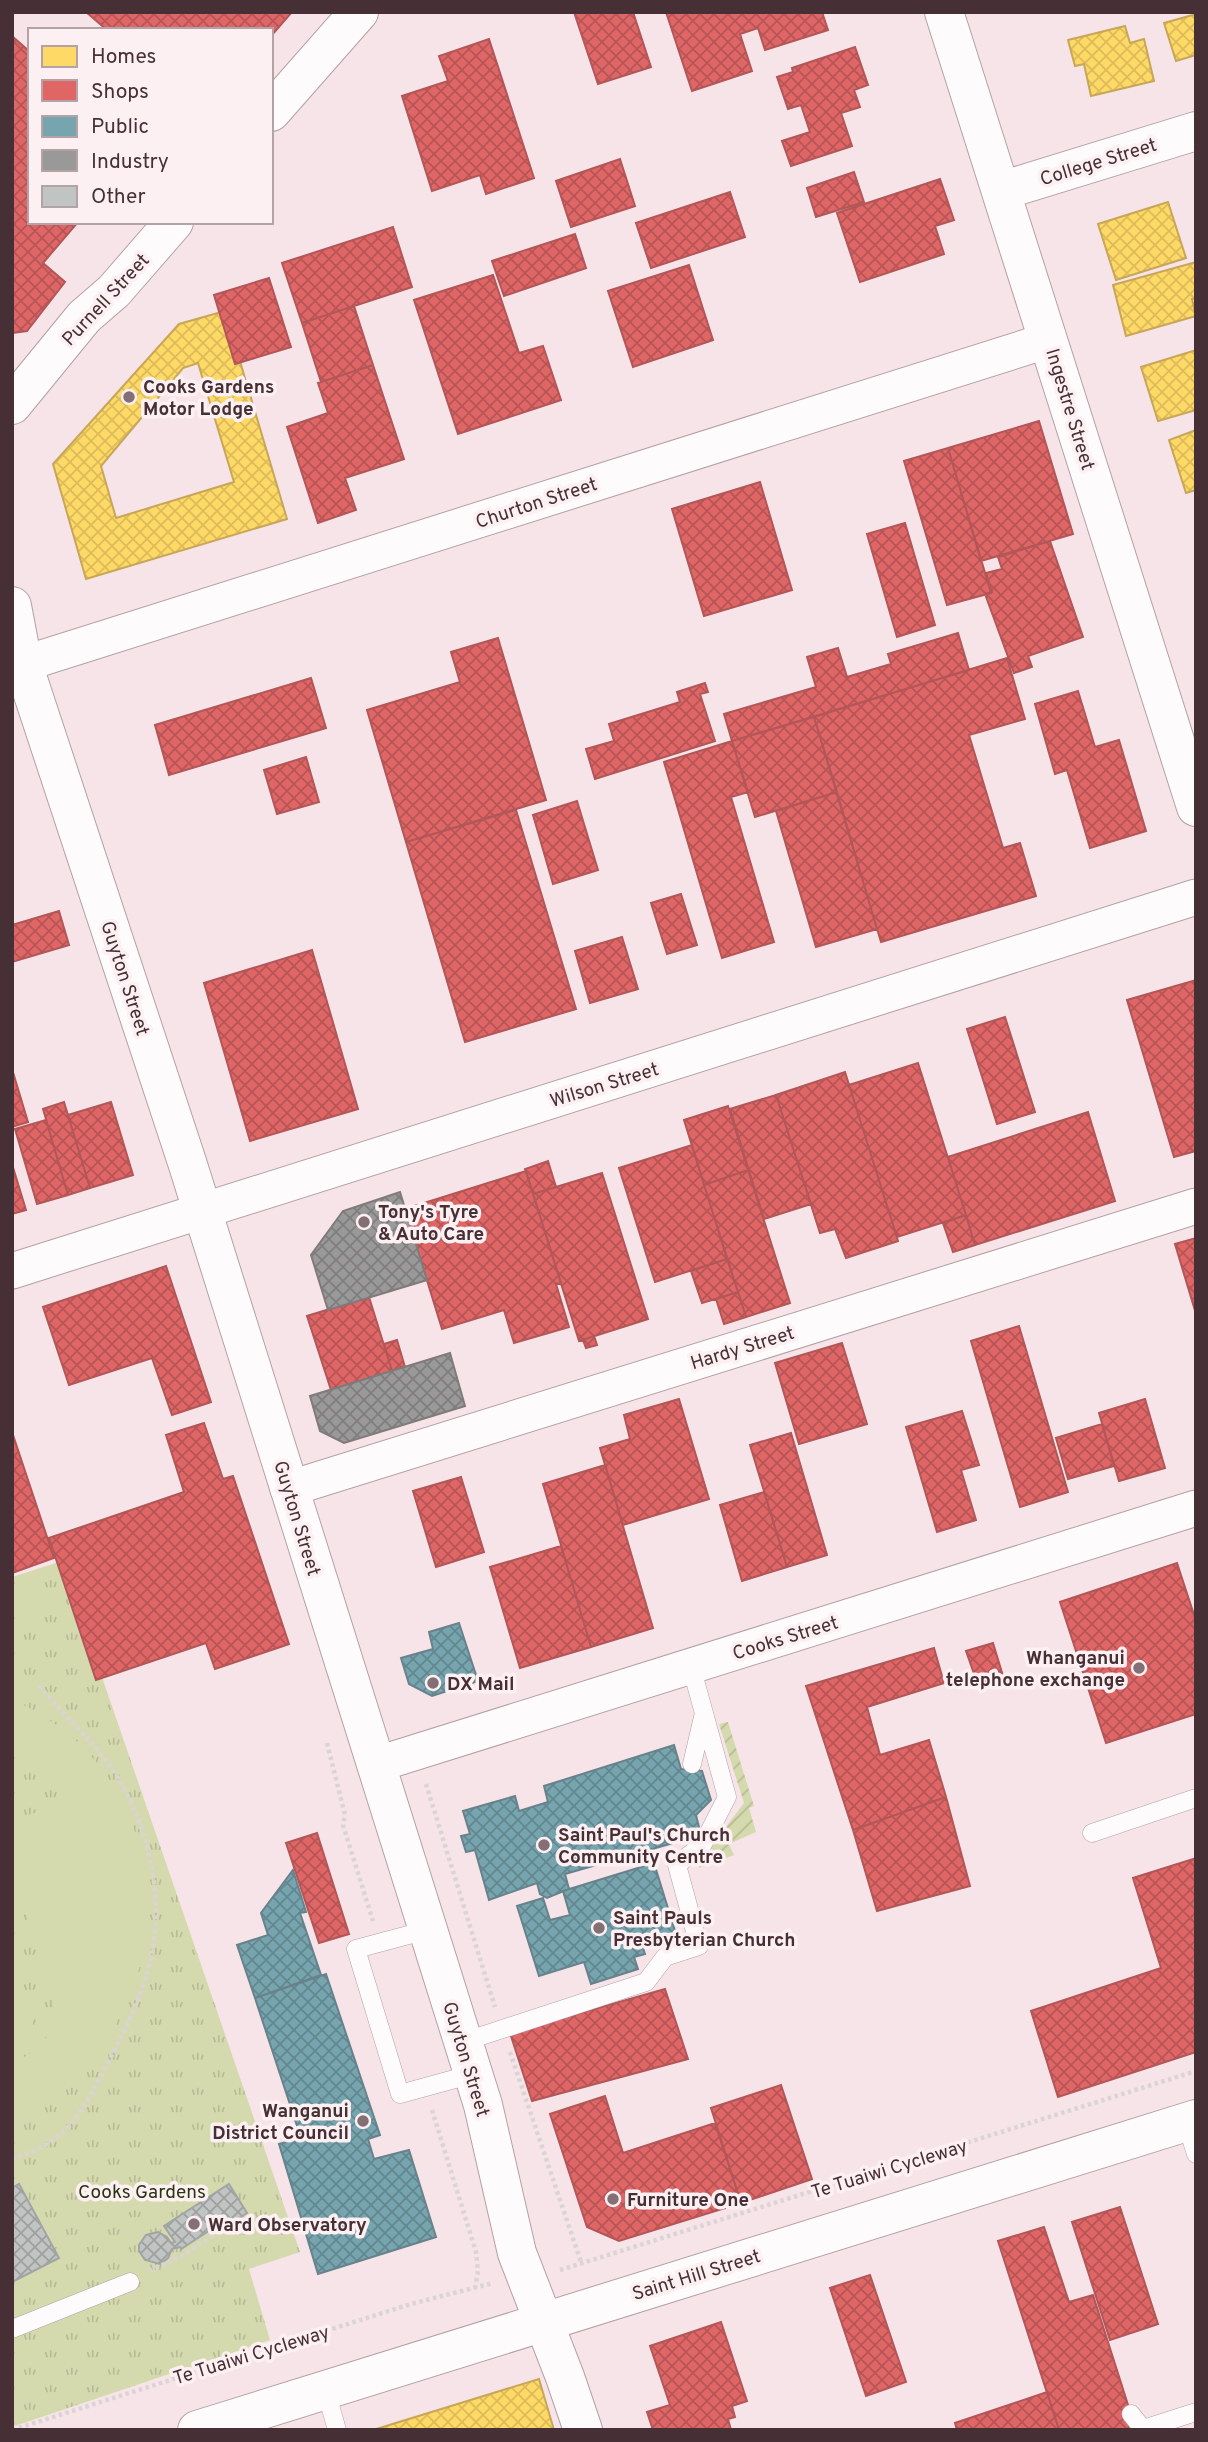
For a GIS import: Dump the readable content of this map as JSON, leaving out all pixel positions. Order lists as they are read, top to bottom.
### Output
{
  "streets": {
    "main road": [
      "College Street",
      "Purnell Street",
      "Ingestre Street",
      "Guyton Street",
      "Saint Hill Street"
    ],
    "street": [
      "Churton Street",
      "Wilson Street",
      "Hardy Street",
      "Cooks Street"
    ],
    "path": ["Te Tuaiwi Cycleway"]
  },
  "crossings": [
    ["College Street", "Ingestre Street"],
    ["Ingestre Street", "Churton Street"],
    ["Churton Street", "Guyton Street"],
    ["Guyton Street", "Wilson Street"],
    ["Guyton Street", "Hardy Street"],
    ["Guyton Street", "Cooks Street"],
    ["Guyton Street", "Saint Hill Street"]
  ],
  "parks": ["Cooks Gardens"],
  "places": [
    "Cooks Gardens Motor Lodge",
    "Tony's Tyre & Auto Care",
    "Whanganui telephone exchange",
    "DX Mail",
    "Saint Paul's Church Community Centre",
    "Saint Pauls Presbyterian Church",
    "Wanganui District Council",
    "Furniture One",
    "Ward Observatory"
  ],
  "legend": [
    "Homes",
    "Shops",
    "Public",
    "Industry",
    "Other"
  ]
}
